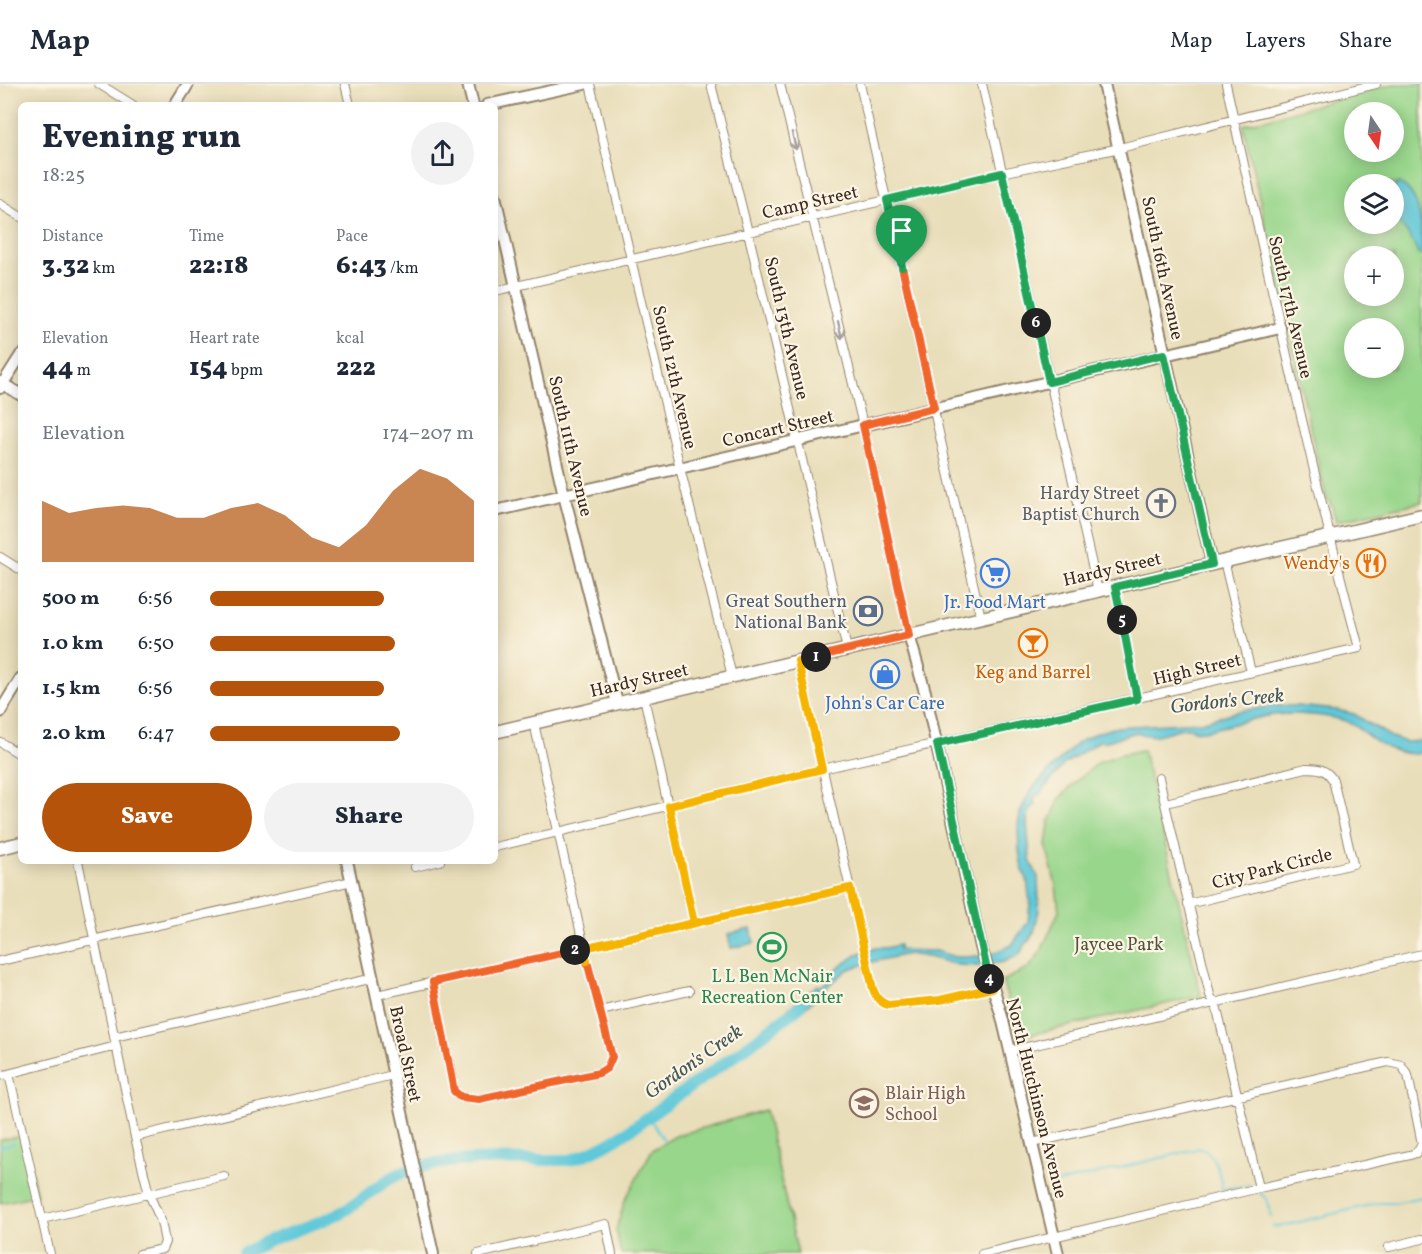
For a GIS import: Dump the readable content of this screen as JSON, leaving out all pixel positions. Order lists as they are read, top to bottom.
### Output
{
  "streets": {
    "main road": ["Hardy Street"],
    "street": [
      "Camp Street",
      "South 16th Avenue",
      "South 17th Avenue",
      "South 13th Avenue",
      "South 12th Avenue",
      "Concart Street",
      "South 11th Avenue",
      "High Street",
      "City Park Circle",
      "Broad Street",
      "North Hutchinson Avenue"
    ]
  },
  "crossings": [
    ["Camp Street", "South 16th Avenue"],
    ["Camp Street", "South 17th Avenue"],
    ["Camp Street", "South 13th Avenue"],
    ["Camp Street", "South 12th Avenue"],
    ["Camp Street", "South 11th Avenue"],
    ["South 16th Avenue", "Concart Street"],
    ["South 16th Avenue", "Hardy Street"],
    ["South 17th Avenue", "Concart Street"],
    ["South 17th Avenue", "Hardy Street"],
    ["South 17th Avenue", "High Street"],
    ["South 13th Avenue", "Concart Street"],
    ["South 13th Avenue", "Hardy Street"],
    ["South 12th Avenue", "Concart Street"],
    ["South 12th Avenue", "Hardy Street"],
    ["Concart Street", "South 11th Avenue"],
    ["South 11th Avenue", "Hardy Street"],
    ["Hardy Street", "North Hutchinson Avenue"],
    ["High Street", "North Hutchinson Avenue"]
  ],
  "water": ["Gordon's Creek"],
  "parks": ["Jaycee Park"],
  "places": {
    "church": ["Hardy Street Baptist Church"],
    "restaurant": ["Wendy's"],
    "supermarket": ["Jr. Food Mart"],
    "bank": ["Great Southern National Bank"],
    "bar": ["Keg and Barrel"],
    "shop": ["John's Car Care"],
    "sports": ["L L Ben McNair Recreation Center"],
    "school or university": ["Blair High School"]
  },
  "north": "bottom",
  "page": {
    "header": "Map",
    "nav": ["Map", "Layers", "Share"],
    "map_buttons": ["+", "−"],
    "heading": ["Evening run", "18:25"],
    "stats": [
      ["Distance", "3.32 km"],
      ["Time", "22:18"],
      ["Pace", "6:43 /km"],
      ["Elevation", "44 m"],
      ["Heart rate", "154 bpm"],
      ["kcal", "222"]
    ],
    "pins": [
      "6",
      "5",
      "1",
      "2",
      "4"
    ],
    "chart": ["Elevation", "174–207 m"],
    "list": [
      {
        "name": "500 m",
        "note": "6:56"
      },
      {
        "name": "1.0 km",
        "note": "6:50"
      },
      {
        "name": "1.5 km",
        "note": "6:56"
      },
      {
        "name": "2.0 km",
        "note": "6:47"
      }
    ],
    "buttons": ["Save", "Share"]
  }
}
